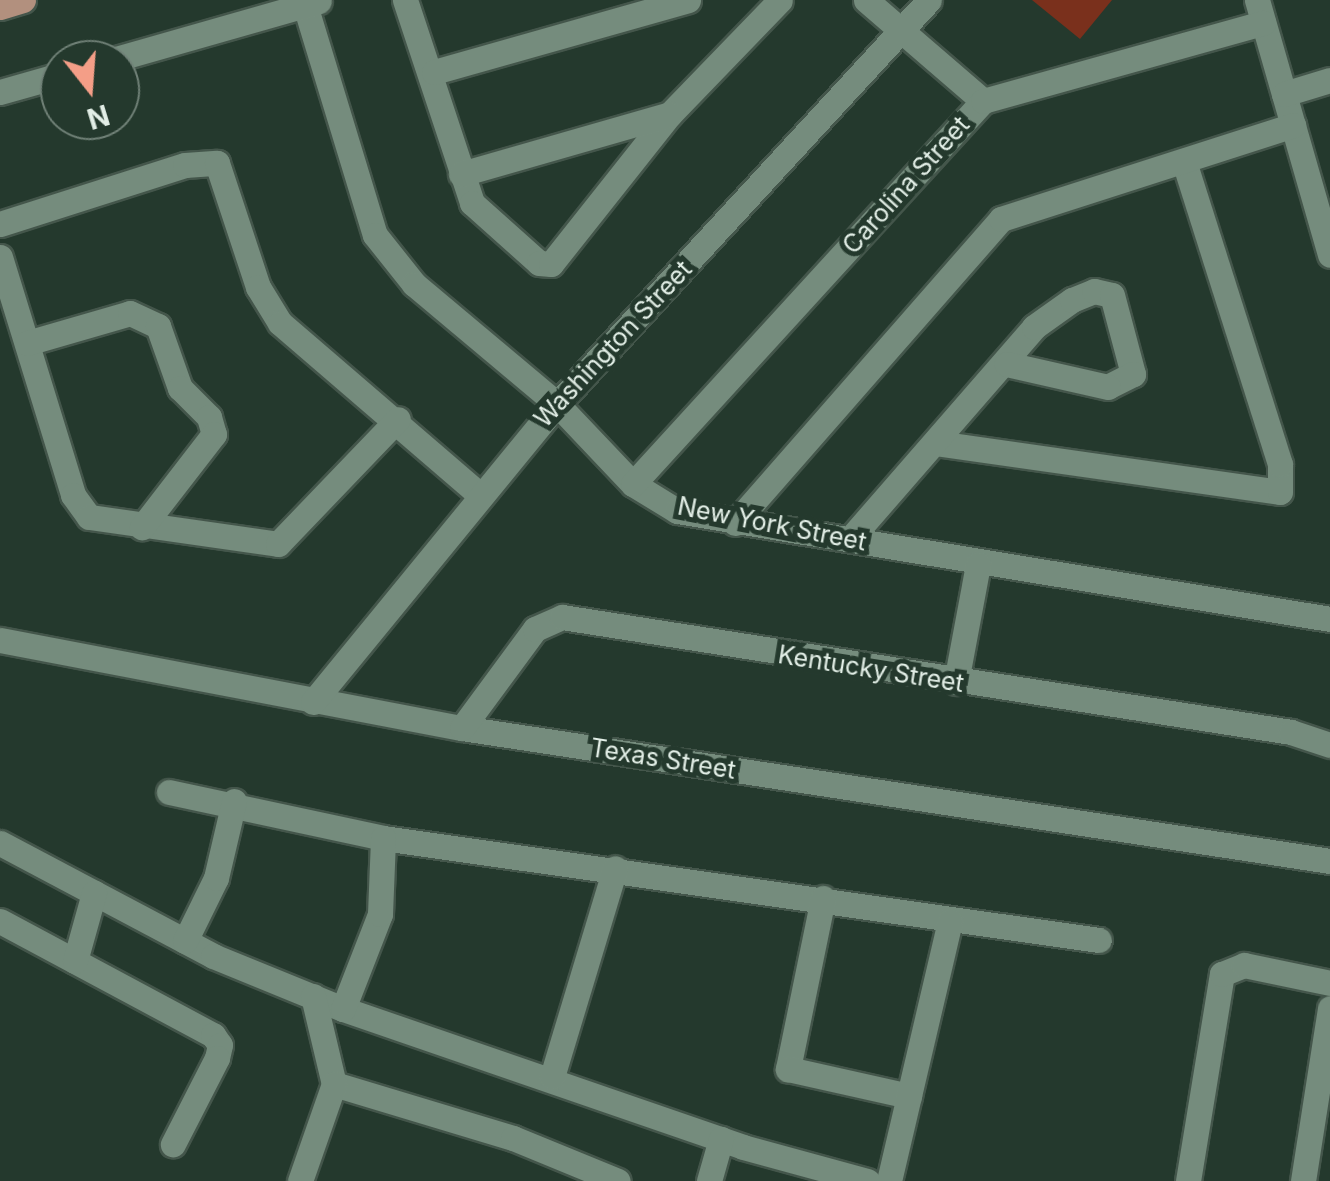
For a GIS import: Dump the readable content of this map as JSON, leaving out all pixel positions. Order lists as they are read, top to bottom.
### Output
{
  "streets": {
    "street": [
      "Carolina Street",
      "Washington Street",
      "New York Street",
      "Kentucky Street",
      "Texas Street"
    ]
  },
  "crossings": [
    ["Carolina Street", "New York Street"],
    ["Washington Street", "New York Street"],
    ["Washington Street", "Texas Street"],
    ["Kentucky Street", "Texas Street"]
  ],
  "north": "bottom"
}
